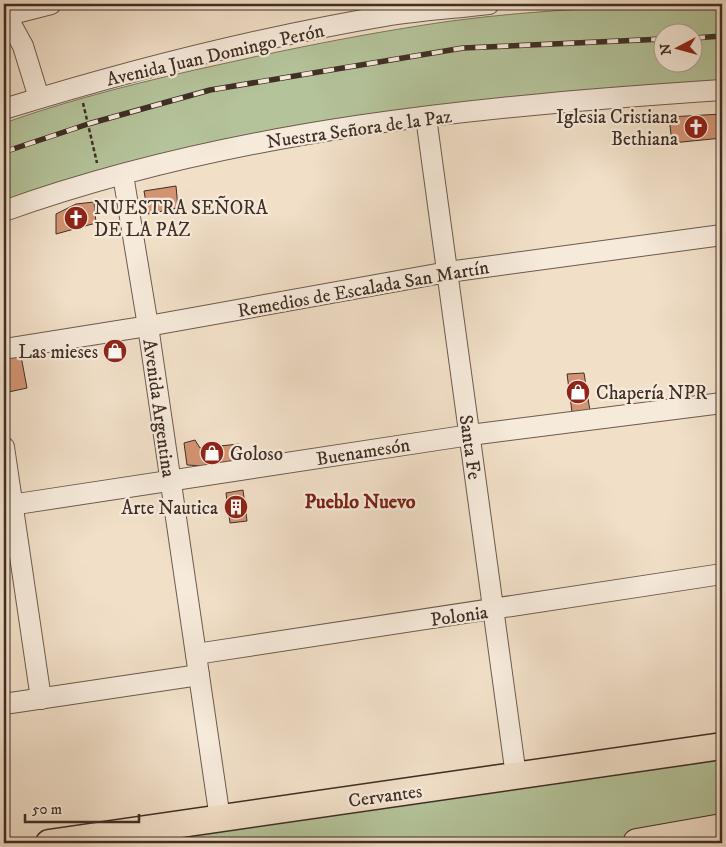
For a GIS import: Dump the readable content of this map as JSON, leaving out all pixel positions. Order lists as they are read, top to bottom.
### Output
{
  "streets": {
    "main road": ["Cervantes"],
    "street": [
      "Avenida Juan Domingo Perón",
      "Nuestra Señora de la Paz",
      "Remedios de Escalada San Martín",
      "Avenida Argentina",
      "Santa Fe",
      "Buenamesón",
      "Polonia"
    ]
  },
  "crossings": [
    ["Nuestra Señora de la Paz", "Avenida Argentina"],
    ["Nuestra Señora de la Paz", "Santa Fe"],
    ["Remedios de Escalada San Martín", "Avenida Argentina"],
    ["Remedios de Escalada San Martín", "Santa Fe"],
    ["Avenida Argentina", "Buenamesón"],
    ["Avenida Argentina", "Polonia"],
    ["Avenida Argentina", "Cervantes"],
    ["Santa Fe", "Buenamesón"],
    ["Santa Fe", "Polonia"],
    ["Santa Fe", "Cervantes"]
  ],
  "districts": ["Pueblo Nuevo"],
  "places": {
    "church": ["Iglesia Cristiana Bethiana", "NUESTRA SEÑORA DE LA PAZ"],
    "shop": ["Las mieses", "Chapería NPR", "Goloso"],
    "building": ["Arte Nautica"]
  },
  "scale_bar": "50 m",
  "north": "left"
}
